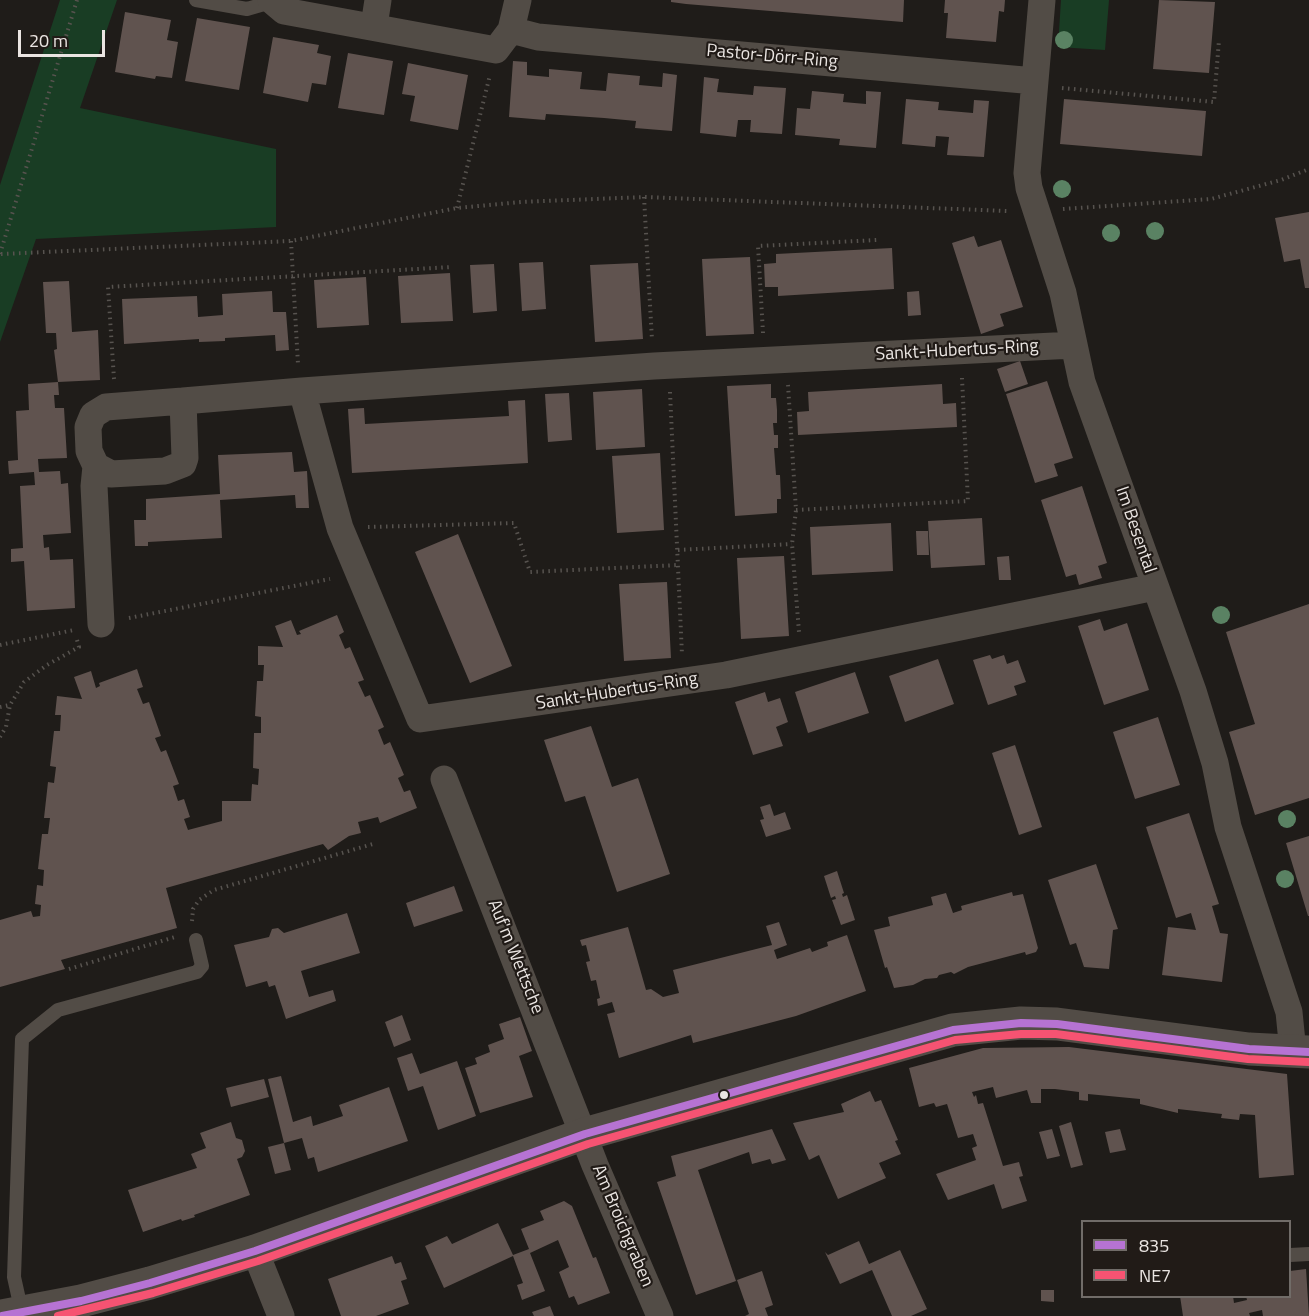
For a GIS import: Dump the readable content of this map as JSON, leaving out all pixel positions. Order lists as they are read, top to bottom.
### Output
{
  "streets": {
    "street": [
      "Pastor-Dörr-Ring",
      "Sankt-Hubertus-Ring",
      "Im Besental",
      "Auf'm Wettsche",
      "Am Broichgraben"
    ]
  },
  "crossings": [
    ["Pastor-Dörr-Ring", "Im Besental"],
    ["Sankt-Hubertus-Ring", "Im Besental"],
    ["Auf'm Wettsche", "Am Broichgraben"]
  ],
  "lines": ["transit line 835", "transit line NE7"],
  "legend": ["835", "NE7"],
  "scale_bar": "20 m"
}
